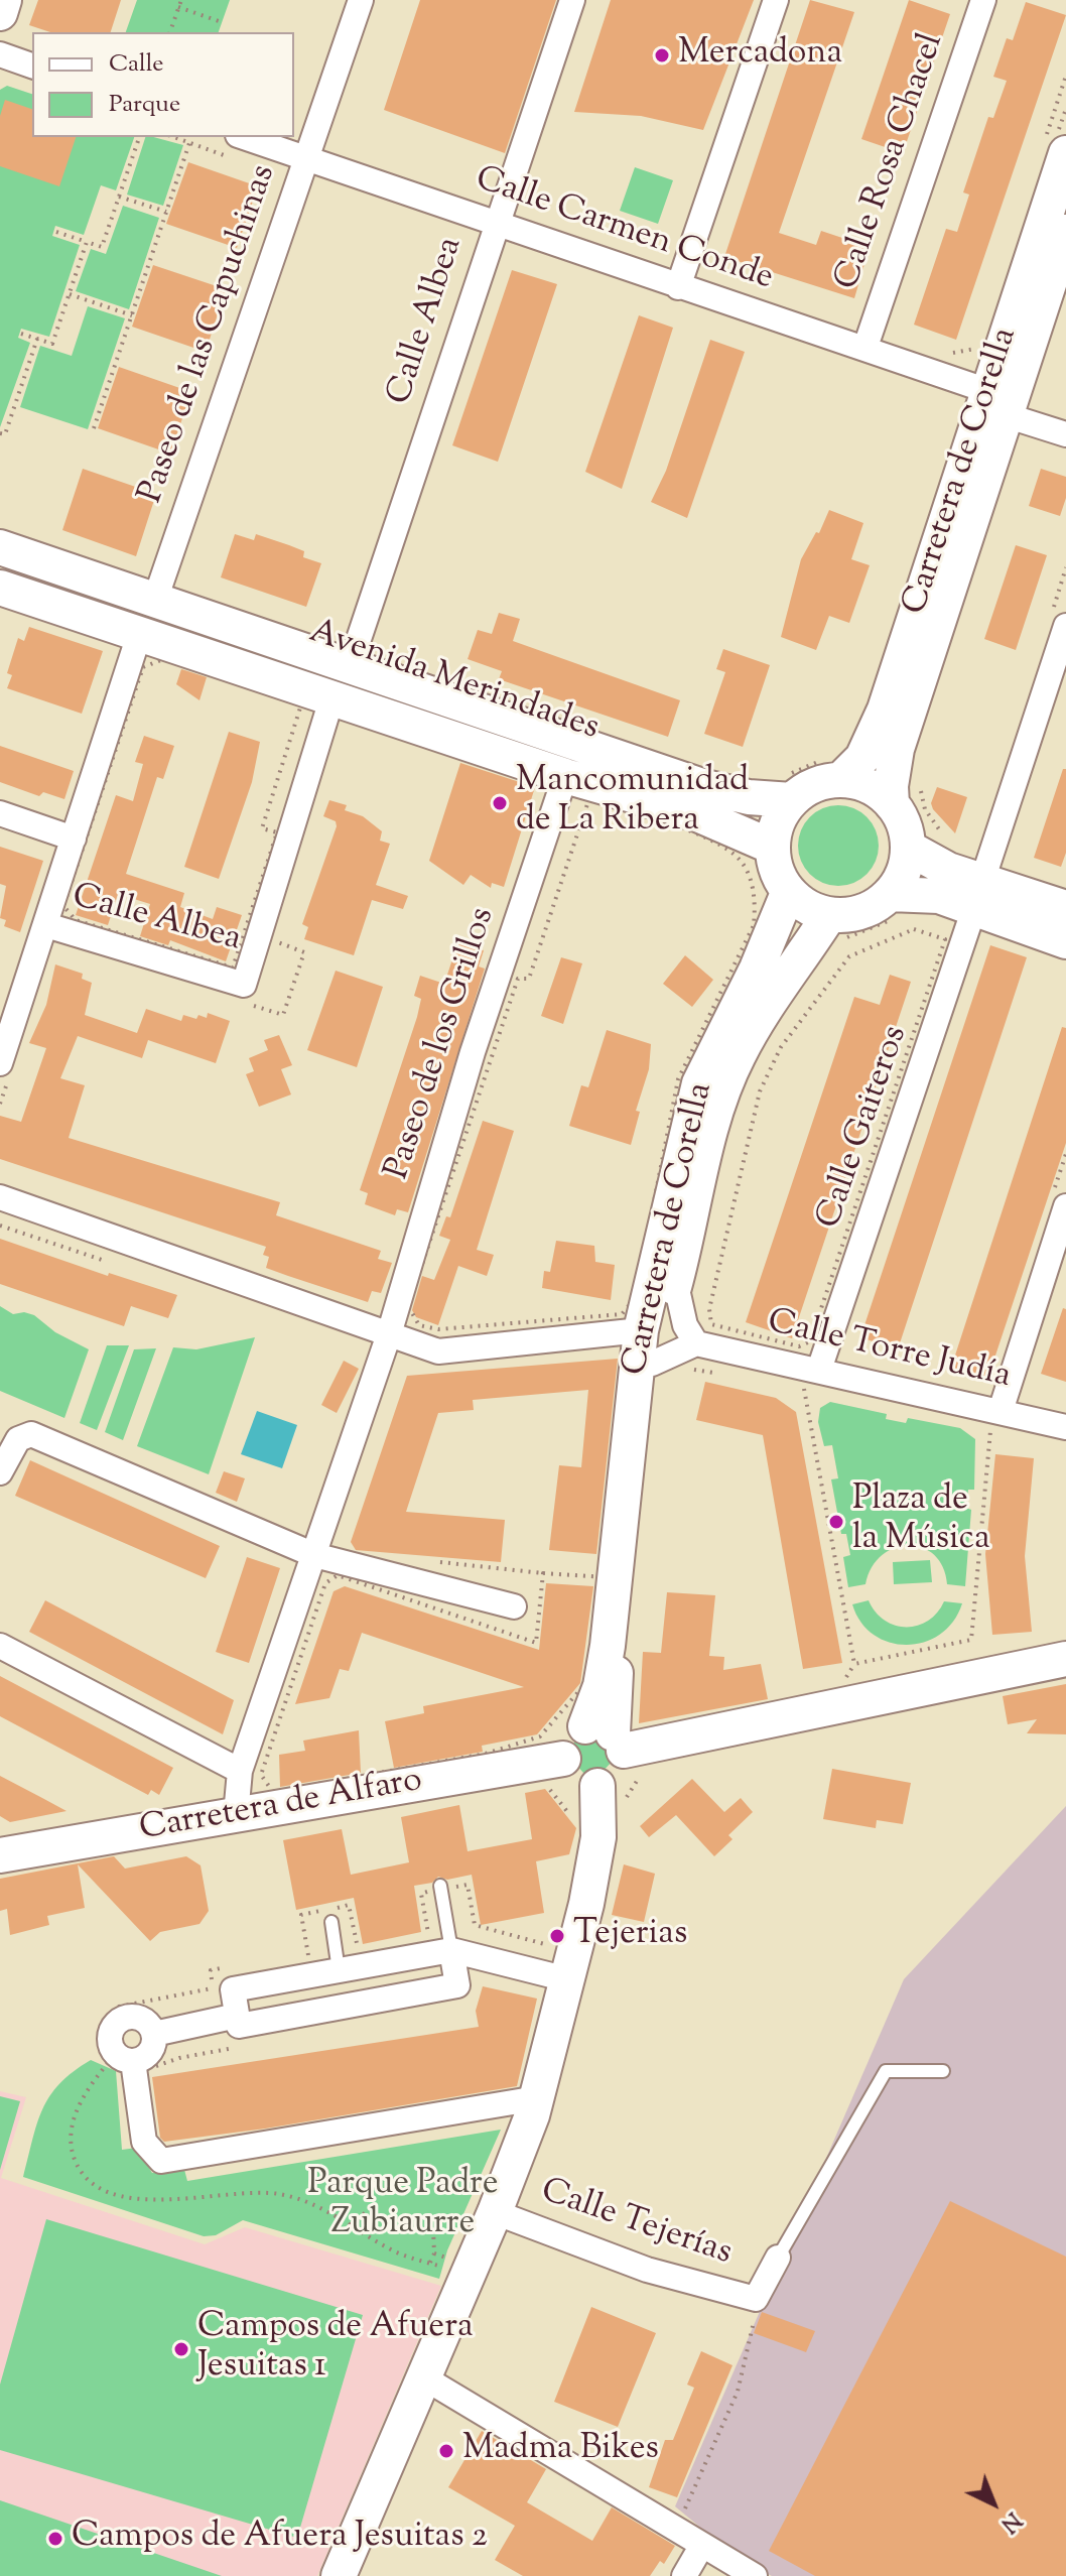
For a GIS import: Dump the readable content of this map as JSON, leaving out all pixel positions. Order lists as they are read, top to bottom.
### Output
{
  "streets": {
    "street": [
      "Calle Rosa Chacel",
      "Calle Carmen Conde",
      "Calle Albea",
      "Paseo de las Capuchinas",
      "Carretera de Corella",
      "Avenida Merindades",
      "Paseo de los Grillos",
      "Calle Gaiteros",
      "Calle Torre Judía",
      "Carretera de Alfaro",
      "Calle Tejerías"
    ]
  },
  "crossings": [
    ["Calle Rosa Chacel", "Calle Carmen Conde"],
    ["Calle Carmen Conde", "Calle Albea"],
    ["Calle Carmen Conde", "Paseo de las Capuchinas"],
    ["Calle Carmen Conde", "Carretera de Corella"],
    ["Calle Albea", "Avenida Merindades"],
    ["Paseo de las Capuchinas", "Avenida Merindades"],
    ["Carretera de Corella", "Avenida Merindades"],
    ["Avenida Merindades", "Paseo de los Grillos"],
    ["Paseo de los Grillos", "Carretera de Alfaro"],
    ["Calle Gaiteros", "Calle Torre Judía"]
  ],
  "parks": ["Parque Padre Zubiaurre"],
  "places": [
    "Mercadona",
    "Mancomunidad de La Ribera",
    "Plaza de la Música",
    "Tejerias",
    "Campos de Afuera Jesuitas 1",
    "Madma Bikes",
    "Campos de Afuera Jesuitas 2"
  ],
  "legend": ["Calle", "Parque"],
  "north": "bottom right"
}
